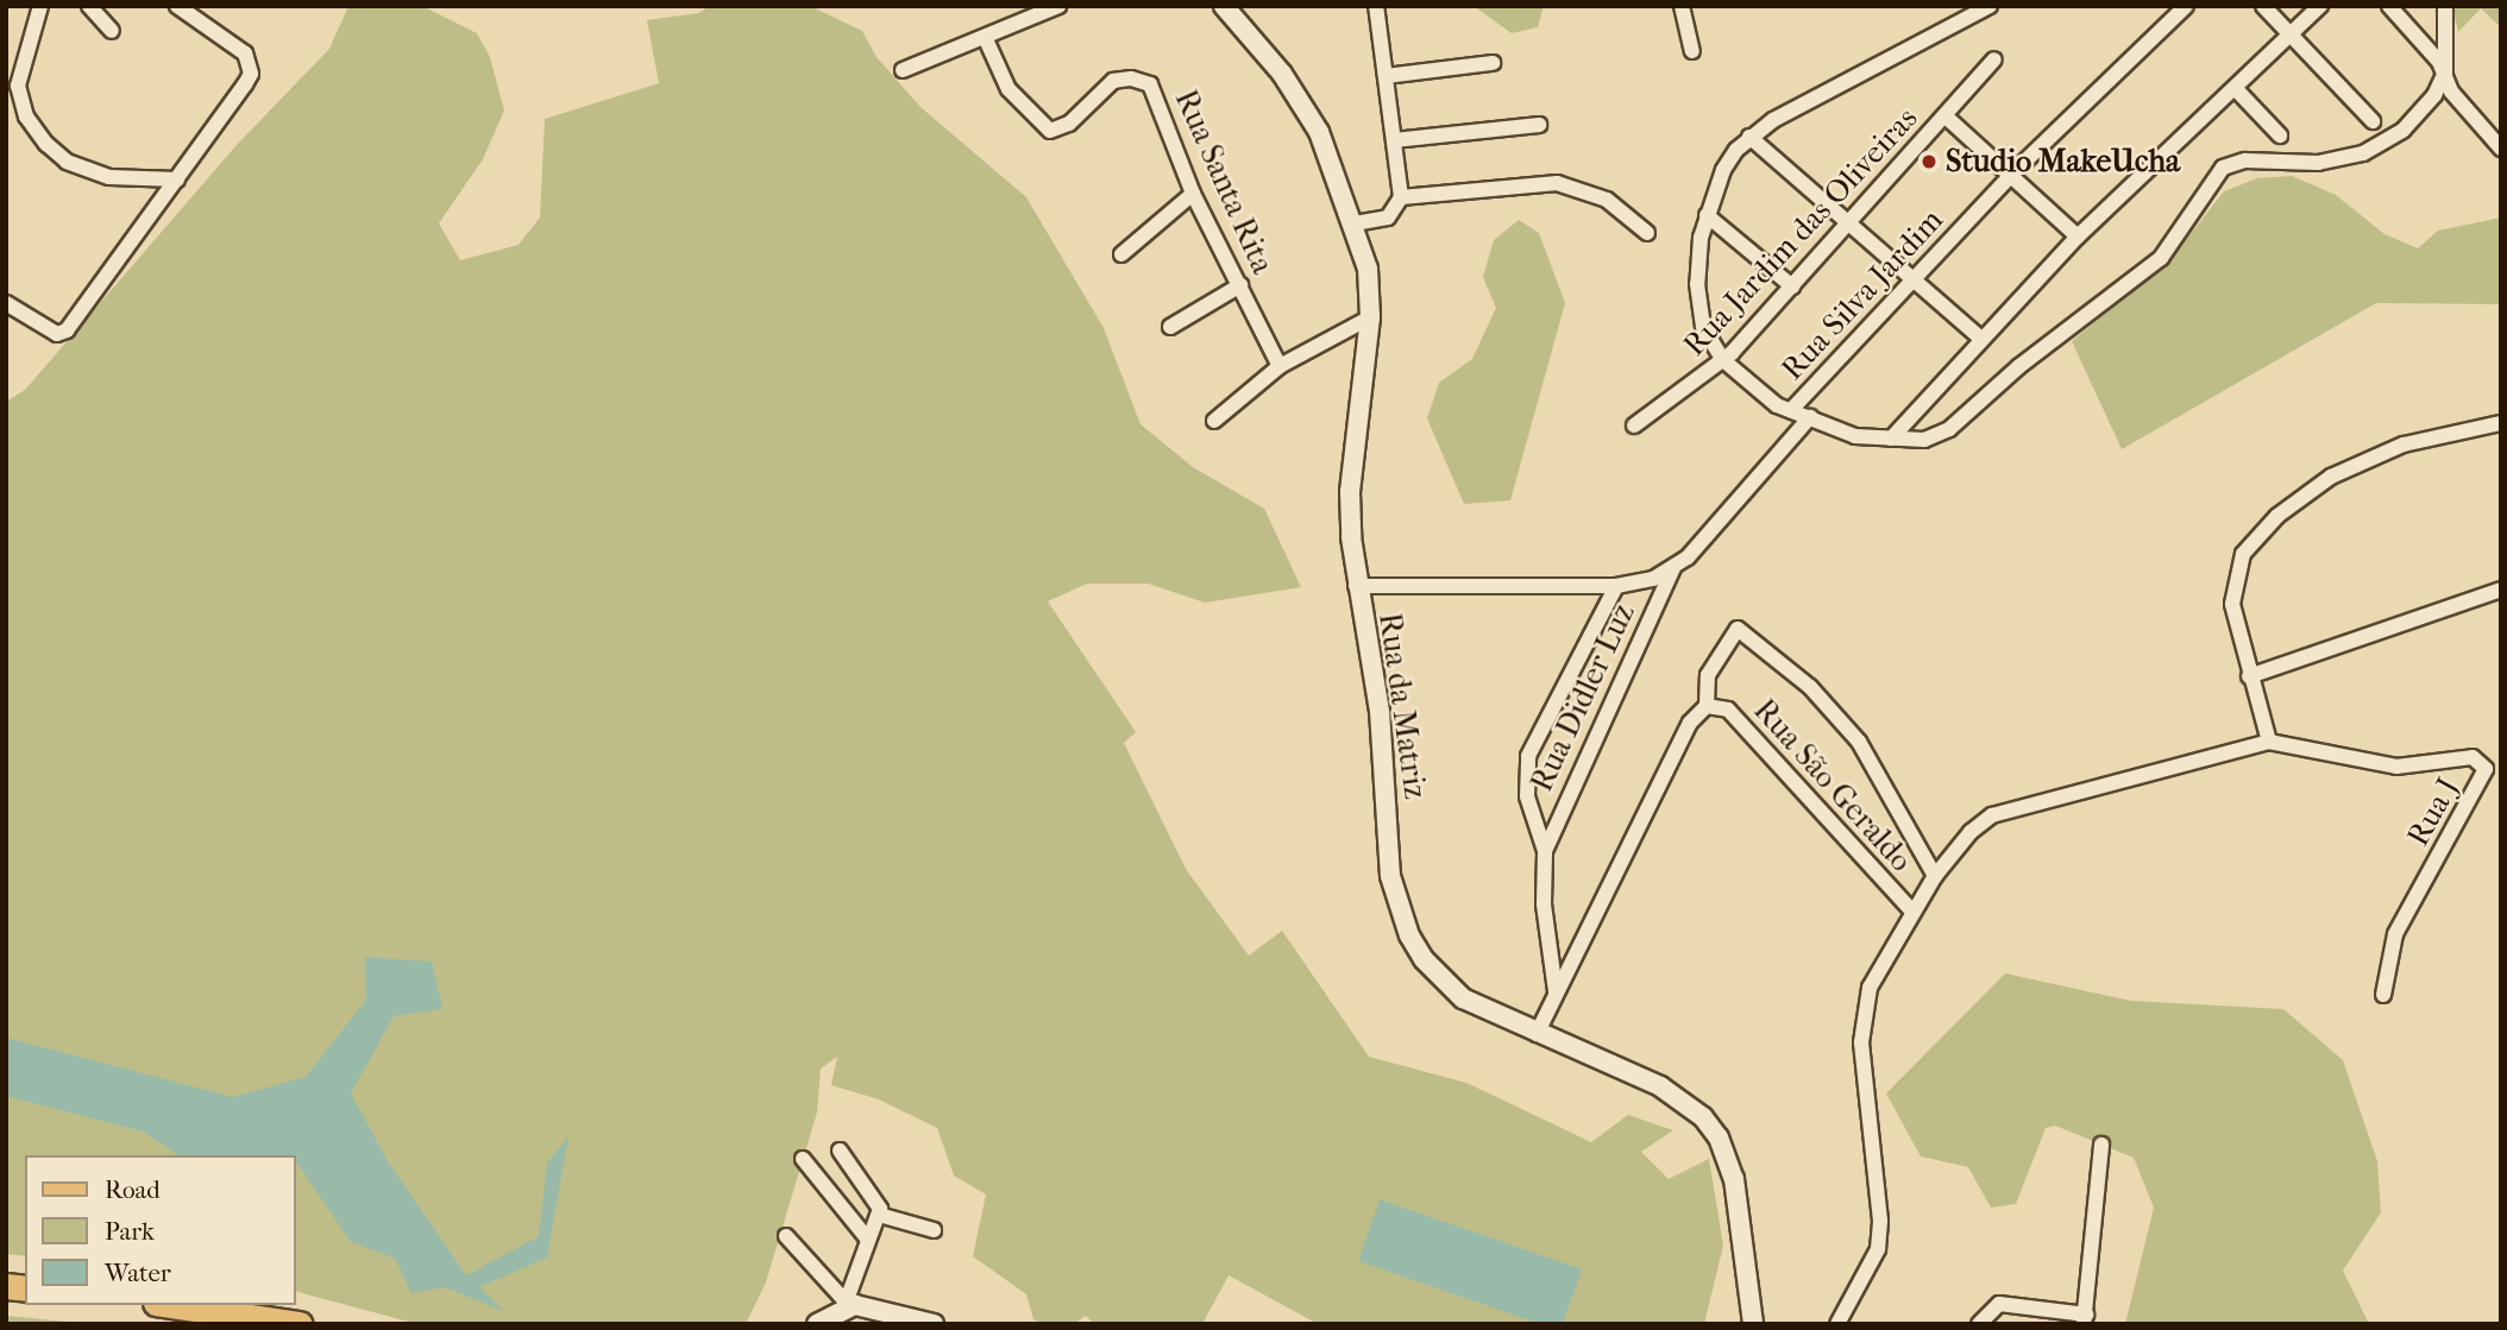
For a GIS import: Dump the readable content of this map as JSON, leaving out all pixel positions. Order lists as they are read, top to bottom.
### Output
{
  "streets": {
    "street": [
      "Rua Santa Rita",
      "Rua Jardim das Oliveiras",
      "Rua Silva Jardim",
      "Rua Didler Luz",
      "Rua da Matriz",
      "Rua São Geraldo",
      "Rua J"
    ]
  },
  "crossings": [
    ["Rua Silva Jardim", "Rua Didler Luz"]
  ],
  "places": ["Studio MakeUcha"],
  "legend": ["Road", "Park", "Water"]
}
